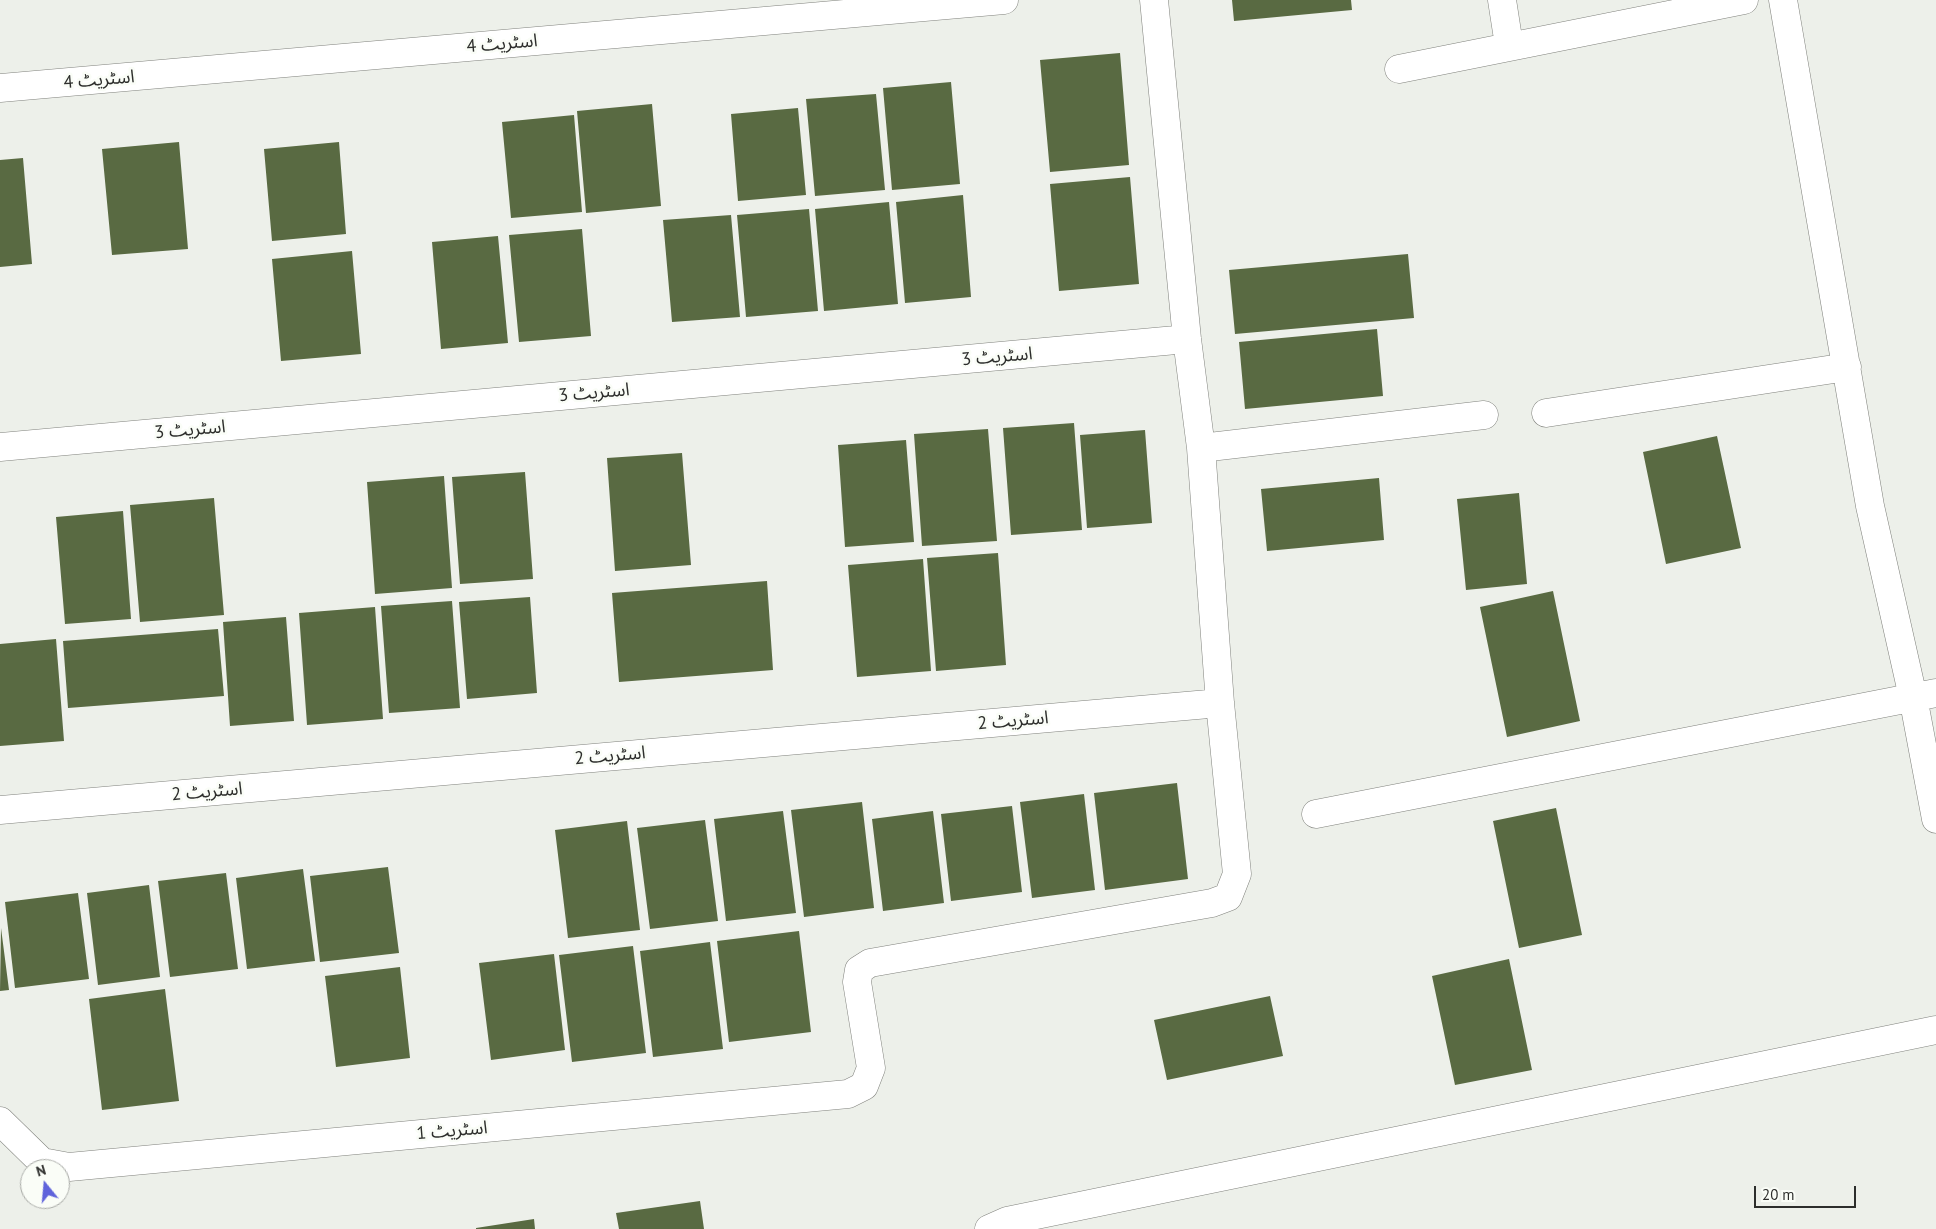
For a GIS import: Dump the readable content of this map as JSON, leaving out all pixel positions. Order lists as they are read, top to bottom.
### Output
{
  "streets": {
    "street": [
      "اسٹریٹ 4",
      "اسٹریٹ 3",
      "اسٹریٹ 2",
      "اسٹریٹ 1"
    ]
  },
  "crossings": [
    ["اسٹریٹ 2", "اسٹریٹ 1"]
  ],
  "scale_bar": "20 m",
  "north": "top"
}
